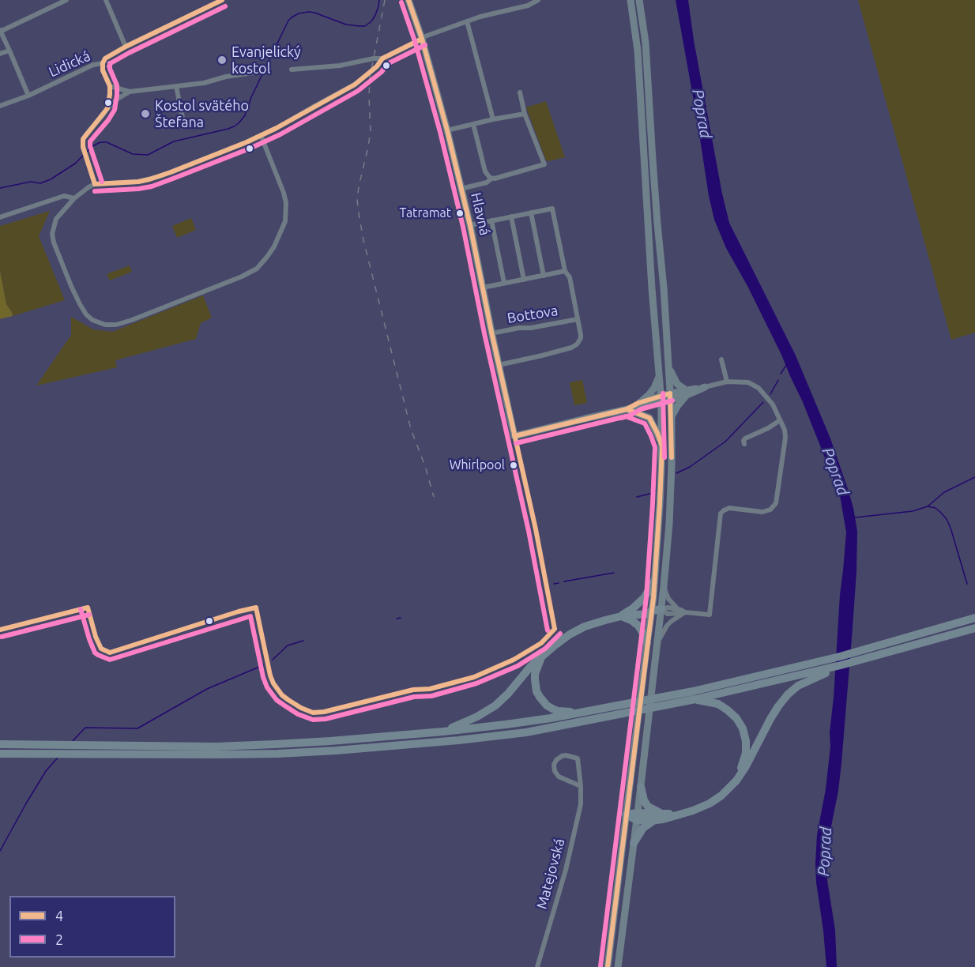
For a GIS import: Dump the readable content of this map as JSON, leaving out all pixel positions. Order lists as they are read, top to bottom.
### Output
{
  "streets": {
    "main road": ["Hlavná"],
    "street": ["Lidická", "Bottova", "Matejovská"]
  },
  "crossings": [
    ["Hlavná", "Bottova"]
  ],
  "water": ["Poprad"],
  "places": [
    "Evanjelický kostol",
    "Kostol svätého Štefana",
    "Tatramat",
    "Whirlpool"
  ],
  "lines": ["transit line 4", "transit line 2"],
  "legend": ["4", "2"]
}
